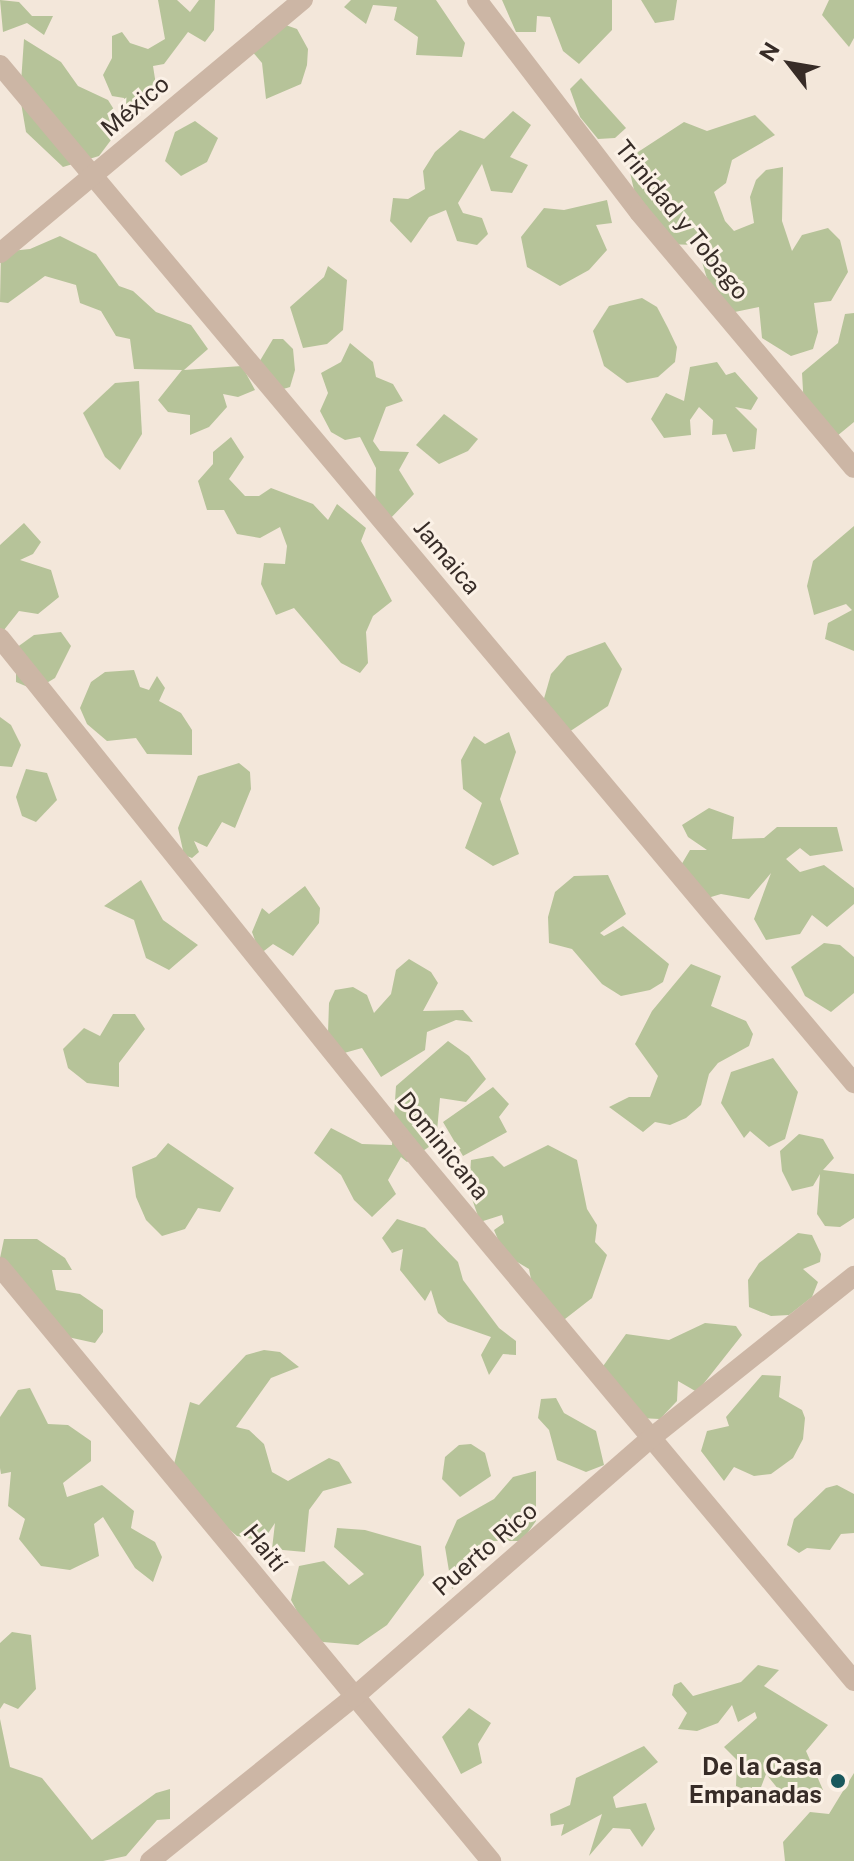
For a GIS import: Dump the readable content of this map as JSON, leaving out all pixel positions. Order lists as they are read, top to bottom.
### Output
{
  "streets": {
    "street": [
      "México",
      "Trinidad y Tobago",
      "Jamaica",
      "Dominicana",
      "Haití",
      "Puerto Rico"
    ]
  },
  "crossings": [
    ["México", "Jamaica"],
    ["Dominicana", "Puerto Rico"],
    ["Haití", "Puerto Rico"]
  ],
  "places": ["De la Casa Empanadas"],
  "north": "top left"
}
